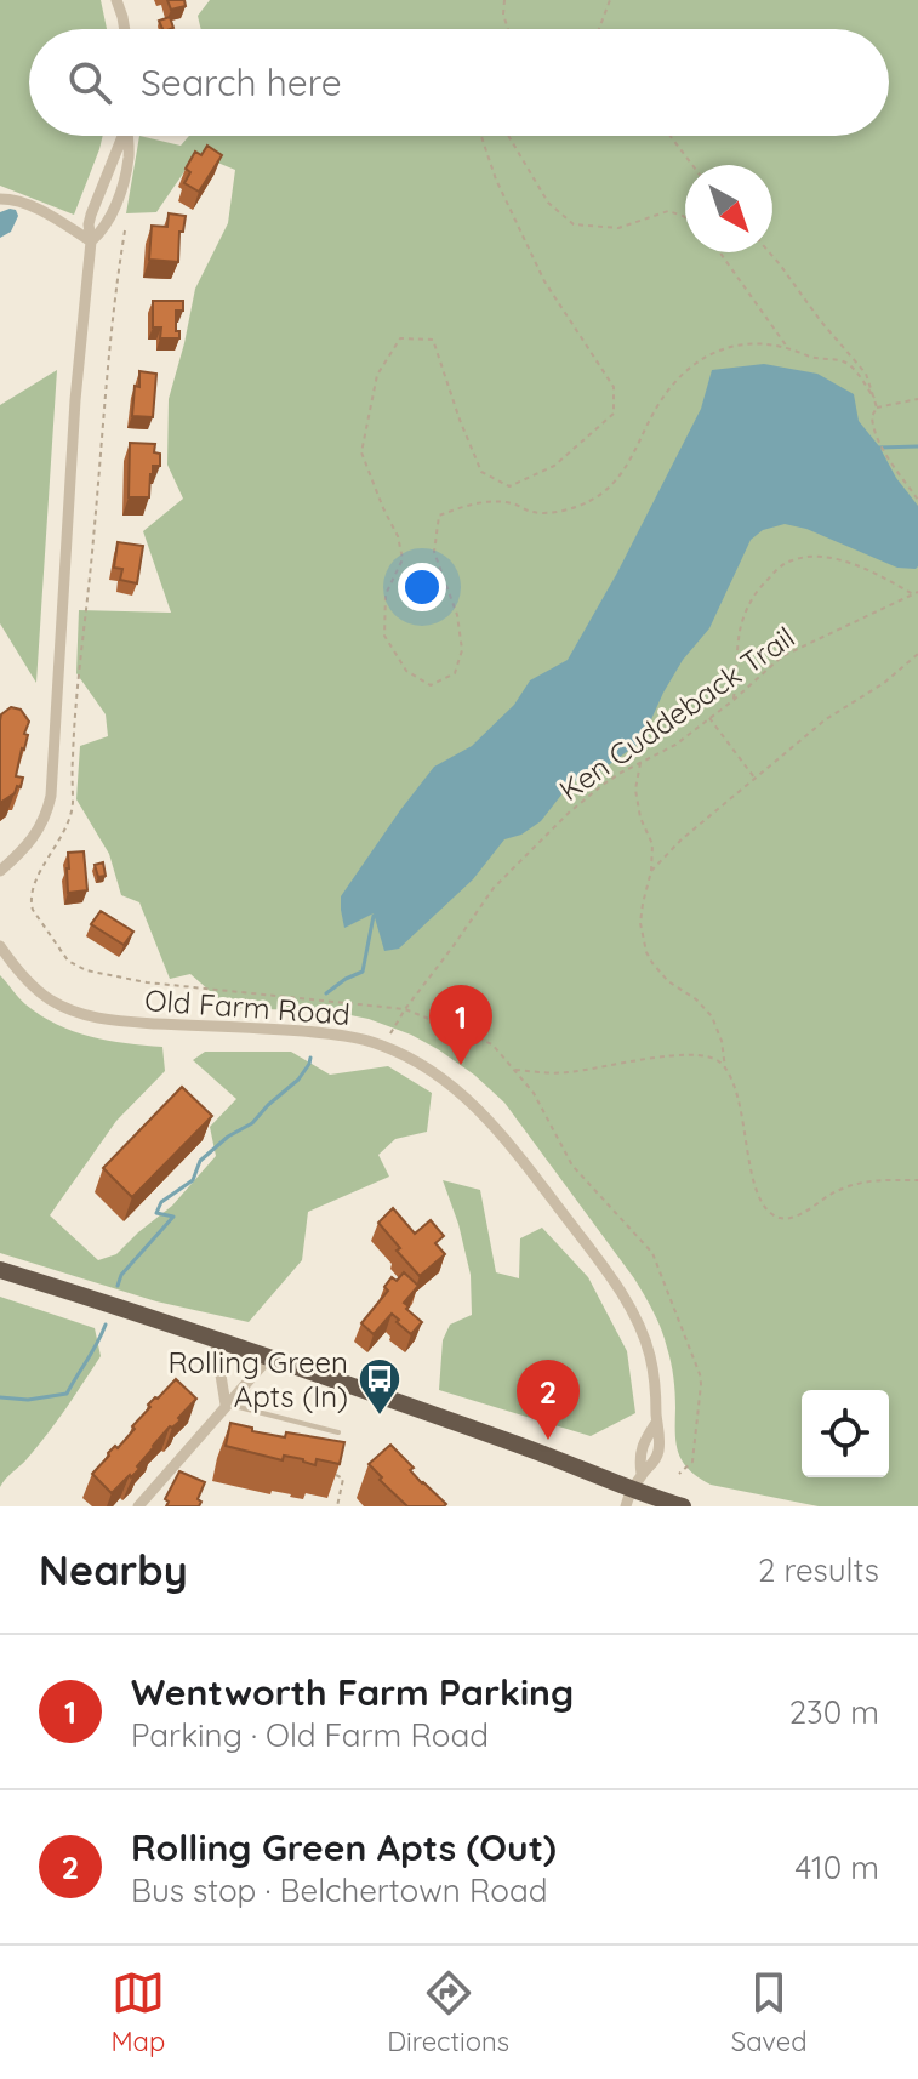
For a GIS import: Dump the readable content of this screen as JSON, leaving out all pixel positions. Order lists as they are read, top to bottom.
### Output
{
  "streets": {
    "street": ["Old Farm Road"],
    "path": ["Ken Cuddeback Trail"]
  },
  "crossings": [
    ["Ken Cuddeback Trail", "Old Farm Road"]
  ],
  "places": {
    "bus stop": ["Rolling Green Apts (In)"]
  },
  "north": "bottom right",
  "page": {
    "search": "Search here",
    "pins": ["1", "2"],
    "heading": ["Nearby", "2 results"],
    "list": [
      {
        "mark": "1",
        "name": "Wentworth Farm Parking",
        "note": "Parking · Old Farm Road",
        "value": "230 m"
      },
      {
        "mark": "2",
        "name": "Rolling Green Apts (Out)",
        "note": "Bus stop · Belchertown Road",
        "value": "410 m"
      }
    ],
    "nav": ["Map", "Directions", "Saved"]
  }
}
